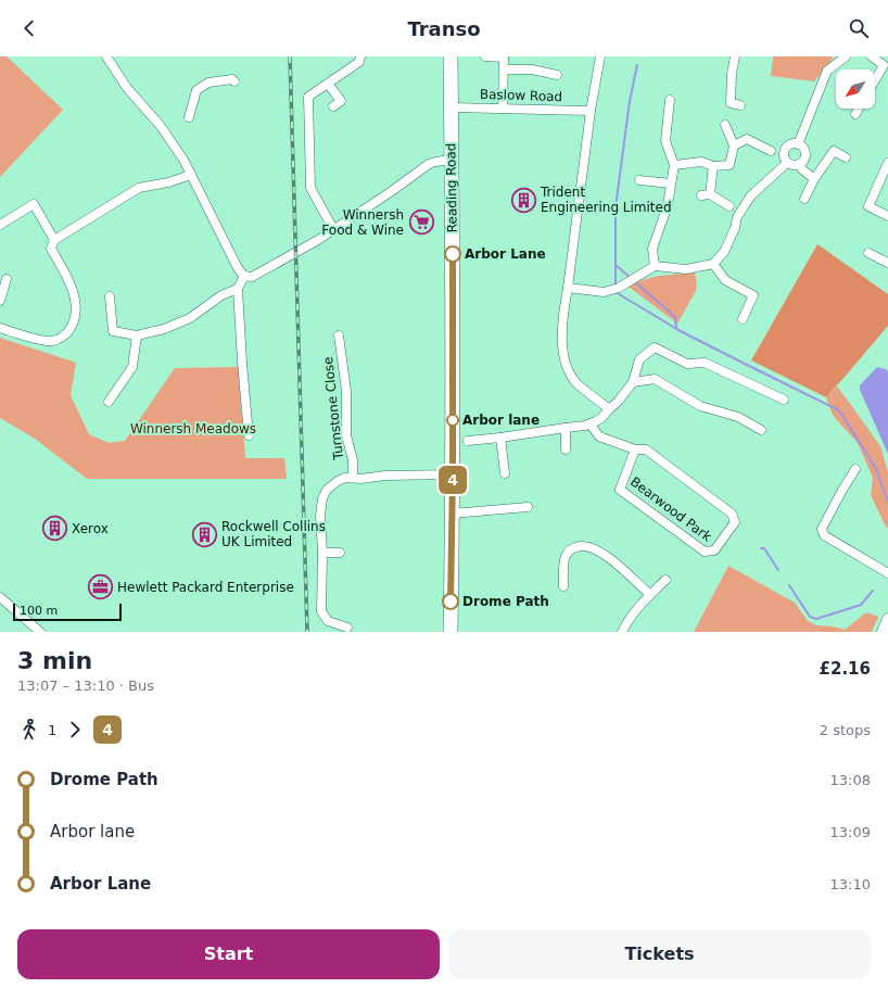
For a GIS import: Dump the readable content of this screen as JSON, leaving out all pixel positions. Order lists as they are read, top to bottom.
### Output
{
  "streets": {
    "main road": ["Reading Road"],
    "street": ["Baslow Road", "Turnstone Close", "Bearwood Park"]
  },
  "crossings": [
    ["Baslow Road", "Reading Road"]
  ],
  "parks": ["Winnersh Meadows"],
  "places": {
    "building": ["Trident Engineering Limited", "Xerox", "Rockwell Collins UK Limited"],
    "supermarket": ["Winnersh Food & Wine"],
    "other": ["Arbor Lane", "Arbor lane", "Drome Path"],
    "office": ["Hewlett Packard Enterprise"]
  },
  "lines": ["bus line 4"],
  "scale_bar": "100 m",
  "north": "bottom left",
  "page": {
    "header": "Transo",
    "on_map": "4",
    "scale": "100 m",
    "heading": ["3 min", "13:07 – 13:10 · Bus", "£2.16"],
    "legs": ["1", "4", "2 stops"],
    "list": [
      {
        "name": "Drome Path",
        "value": "13:08"
      },
      {
        "name": "Arbor lane",
        "value": "13:09"
      },
      {
        "name": "Arbor Lane",
        "value": "13:10"
      }
    ],
    "buttons": ["Start", "Tickets"]
  }
}
